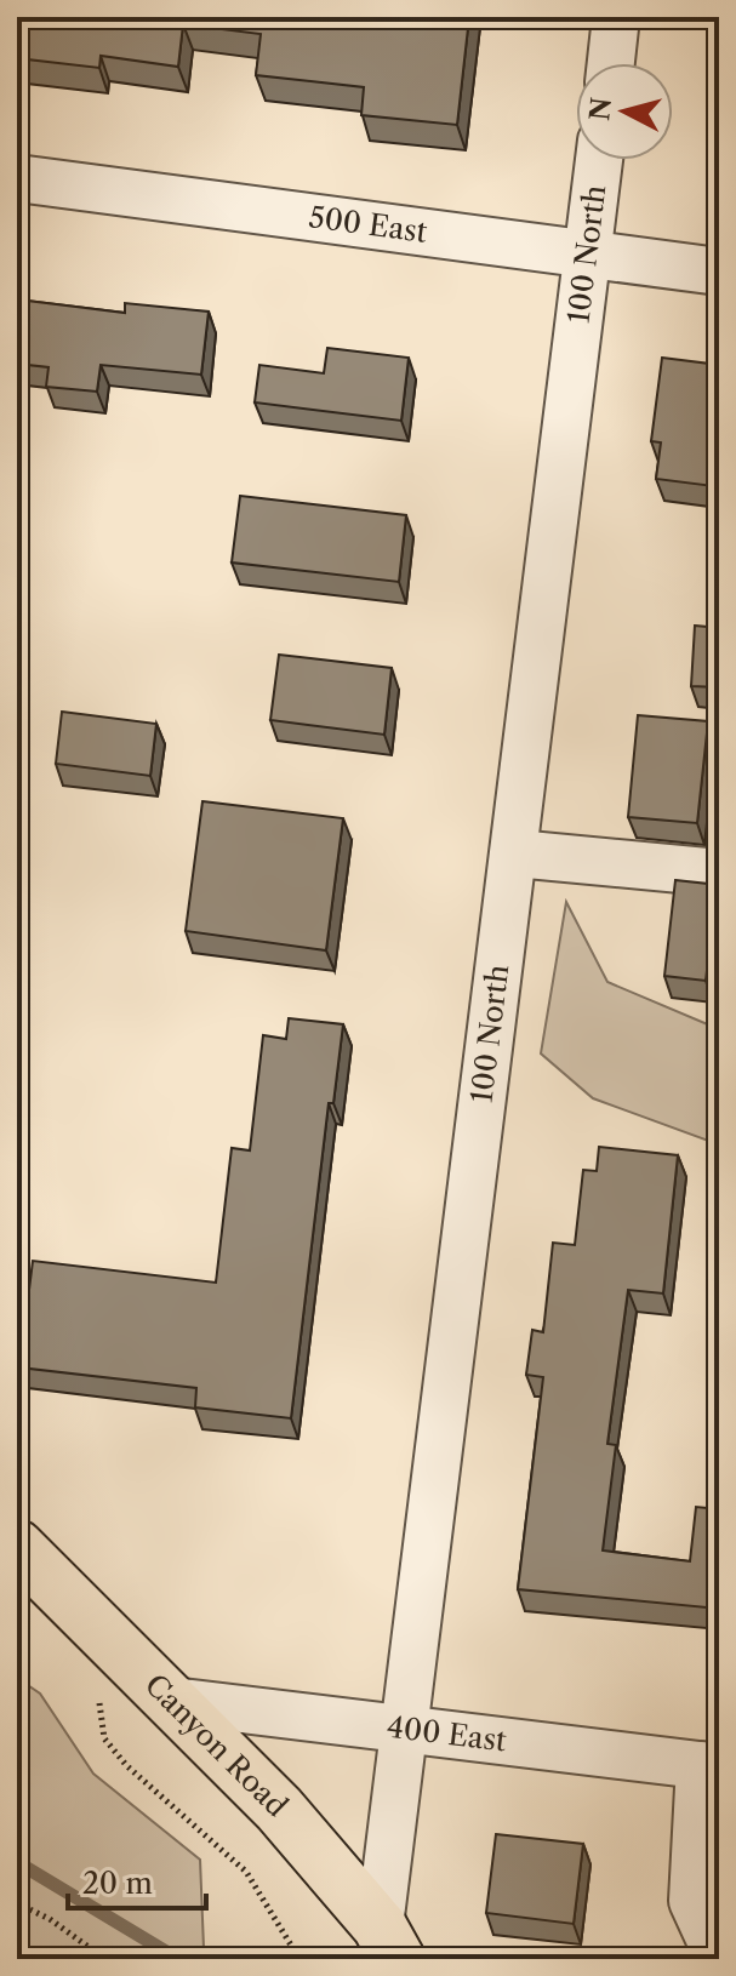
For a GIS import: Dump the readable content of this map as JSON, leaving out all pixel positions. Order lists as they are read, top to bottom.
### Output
{
  "streets": {
    "main road": ["Canyon Road"],
    "street": ["500 East", "100 North", "400 East"]
  },
  "crossings": [
    ["500 East", "100 North"],
    ["100 North", "400 East"],
    ["100 North", "Canyon Road"],
    ["400 East", "Canyon Road"]
  ],
  "scale_bar": "20 m",
  "north": "left"
}
